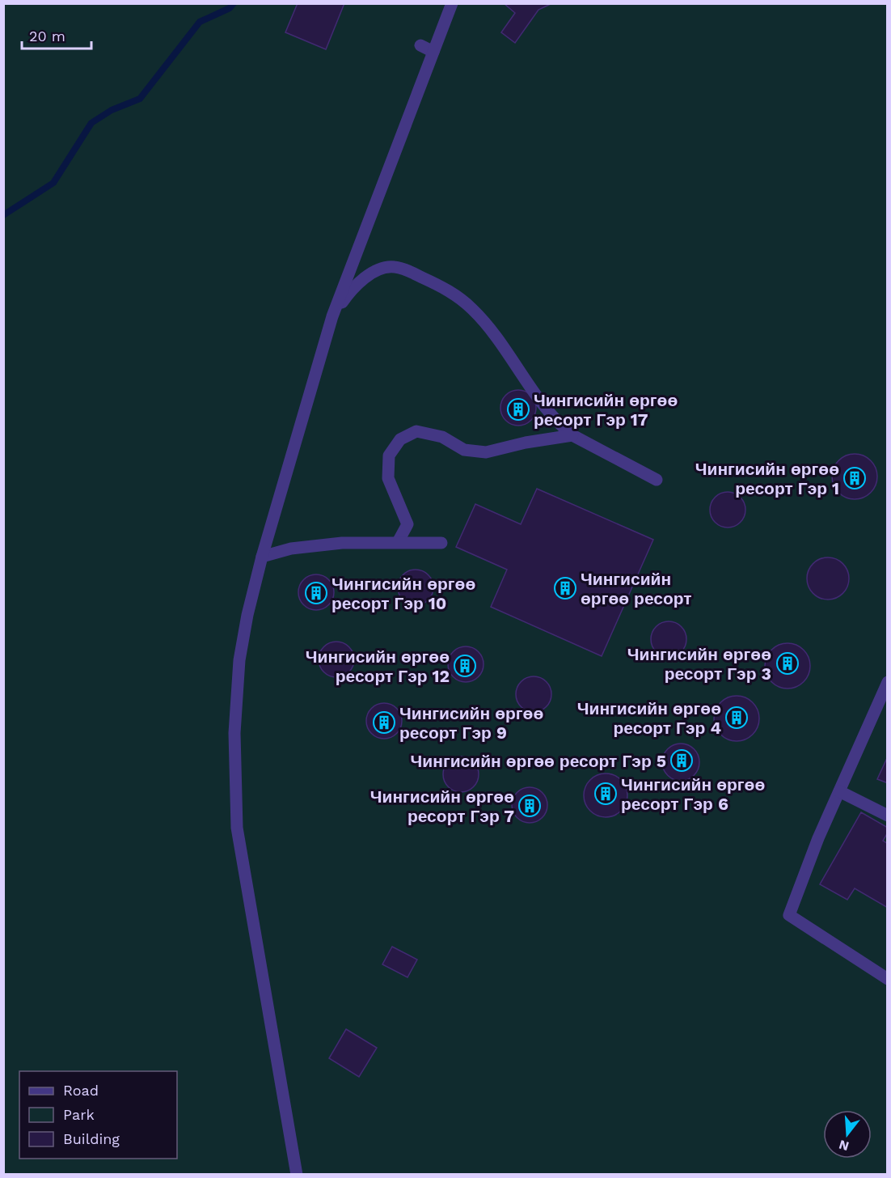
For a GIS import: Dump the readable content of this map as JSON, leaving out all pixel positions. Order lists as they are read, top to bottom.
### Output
{
  "places": {
    "building": [
      "Чингисийн өргөө ресорт Гэр 17",
      "Чингисийн өргөө ресорт Гэр 1",
      "Чингисийн өргөө ресорт",
      "Чингисийн өргөө ресорт Гэр 10",
      "Чингисийн өргөө ресорт Гэр 3",
      "Чингисийн өргөө ресорт Гэр 12",
      "Чингисийн өргөө ресорт Гэр 4",
      "Чингисийн өргөө ресорт Гэр 9",
      "Чингисийн өргөө ресорт Гэр 5",
      "Чингисийн өргөө ресорт Гэр 6",
      "Чингисийн өргөө ресорт Гэр 7"
    ]
  },
  "legend": ["Road", "Park", "Building"],
  "scale_bar": "20 m",
  "north": "bottom"
}
